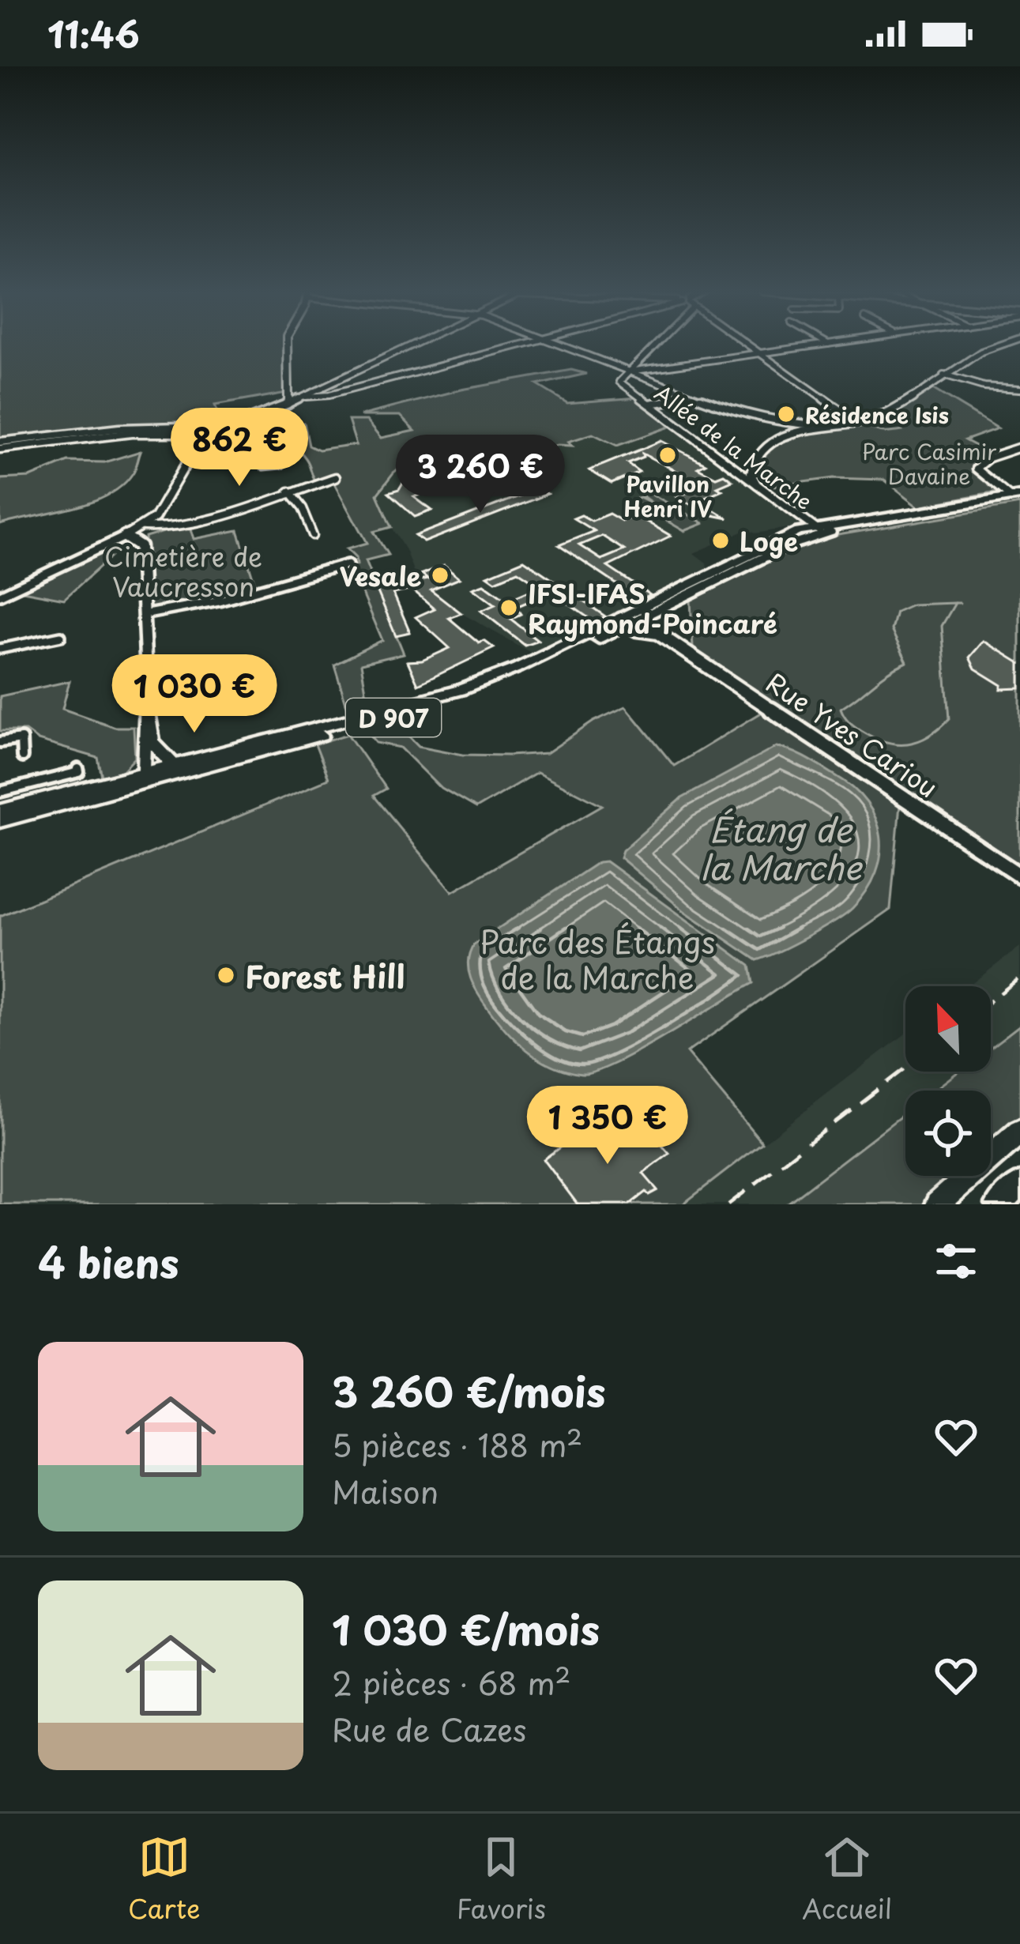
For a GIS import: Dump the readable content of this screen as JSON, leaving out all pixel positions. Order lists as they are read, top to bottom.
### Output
{
  "streets": {
    "main road": ["D 907", "Rue Yves Cariou"],
    "street": ["Allée de la Marche"]
  },
  "crossings": [
    ["Allée de la Marche", "D 907"],
    ["D 907", "Rue Yves Cariou"]
  ],
  "water": ["Étang de la Marche"],
  "parks": ["Parc Casimir Davaine", "Cimetière de Vaucresson", "Parc des Étangs de la Marche"],
  "places": [
    "Résidence Isis",
    "Pavillon Henri IV",
    "Loge",
    "Vesale",
    "IFSI-IFAS Raymond-Poincaré",
    "Forest Hill"
  ],
  "north": "top left",
  "page": {
    "status": "11:46",
    "price": [
      "862 €",
      "3 260 €",
      "1 030 €",
      "1 350 €"
    ],
    "heading": "4 biens",
    "list": [
      {
        "name": "3 260 €/mois",
        "note": "5 pièces · 188 m² · Maison"
      },
      {
        "name": "1 030 €/mois",
        "note": "2 pièces · 68 m² · Rue de Cazes"
      }
    ],
    "tabs": ["Carte", "Favoris", "Accueil"]
  }
}
